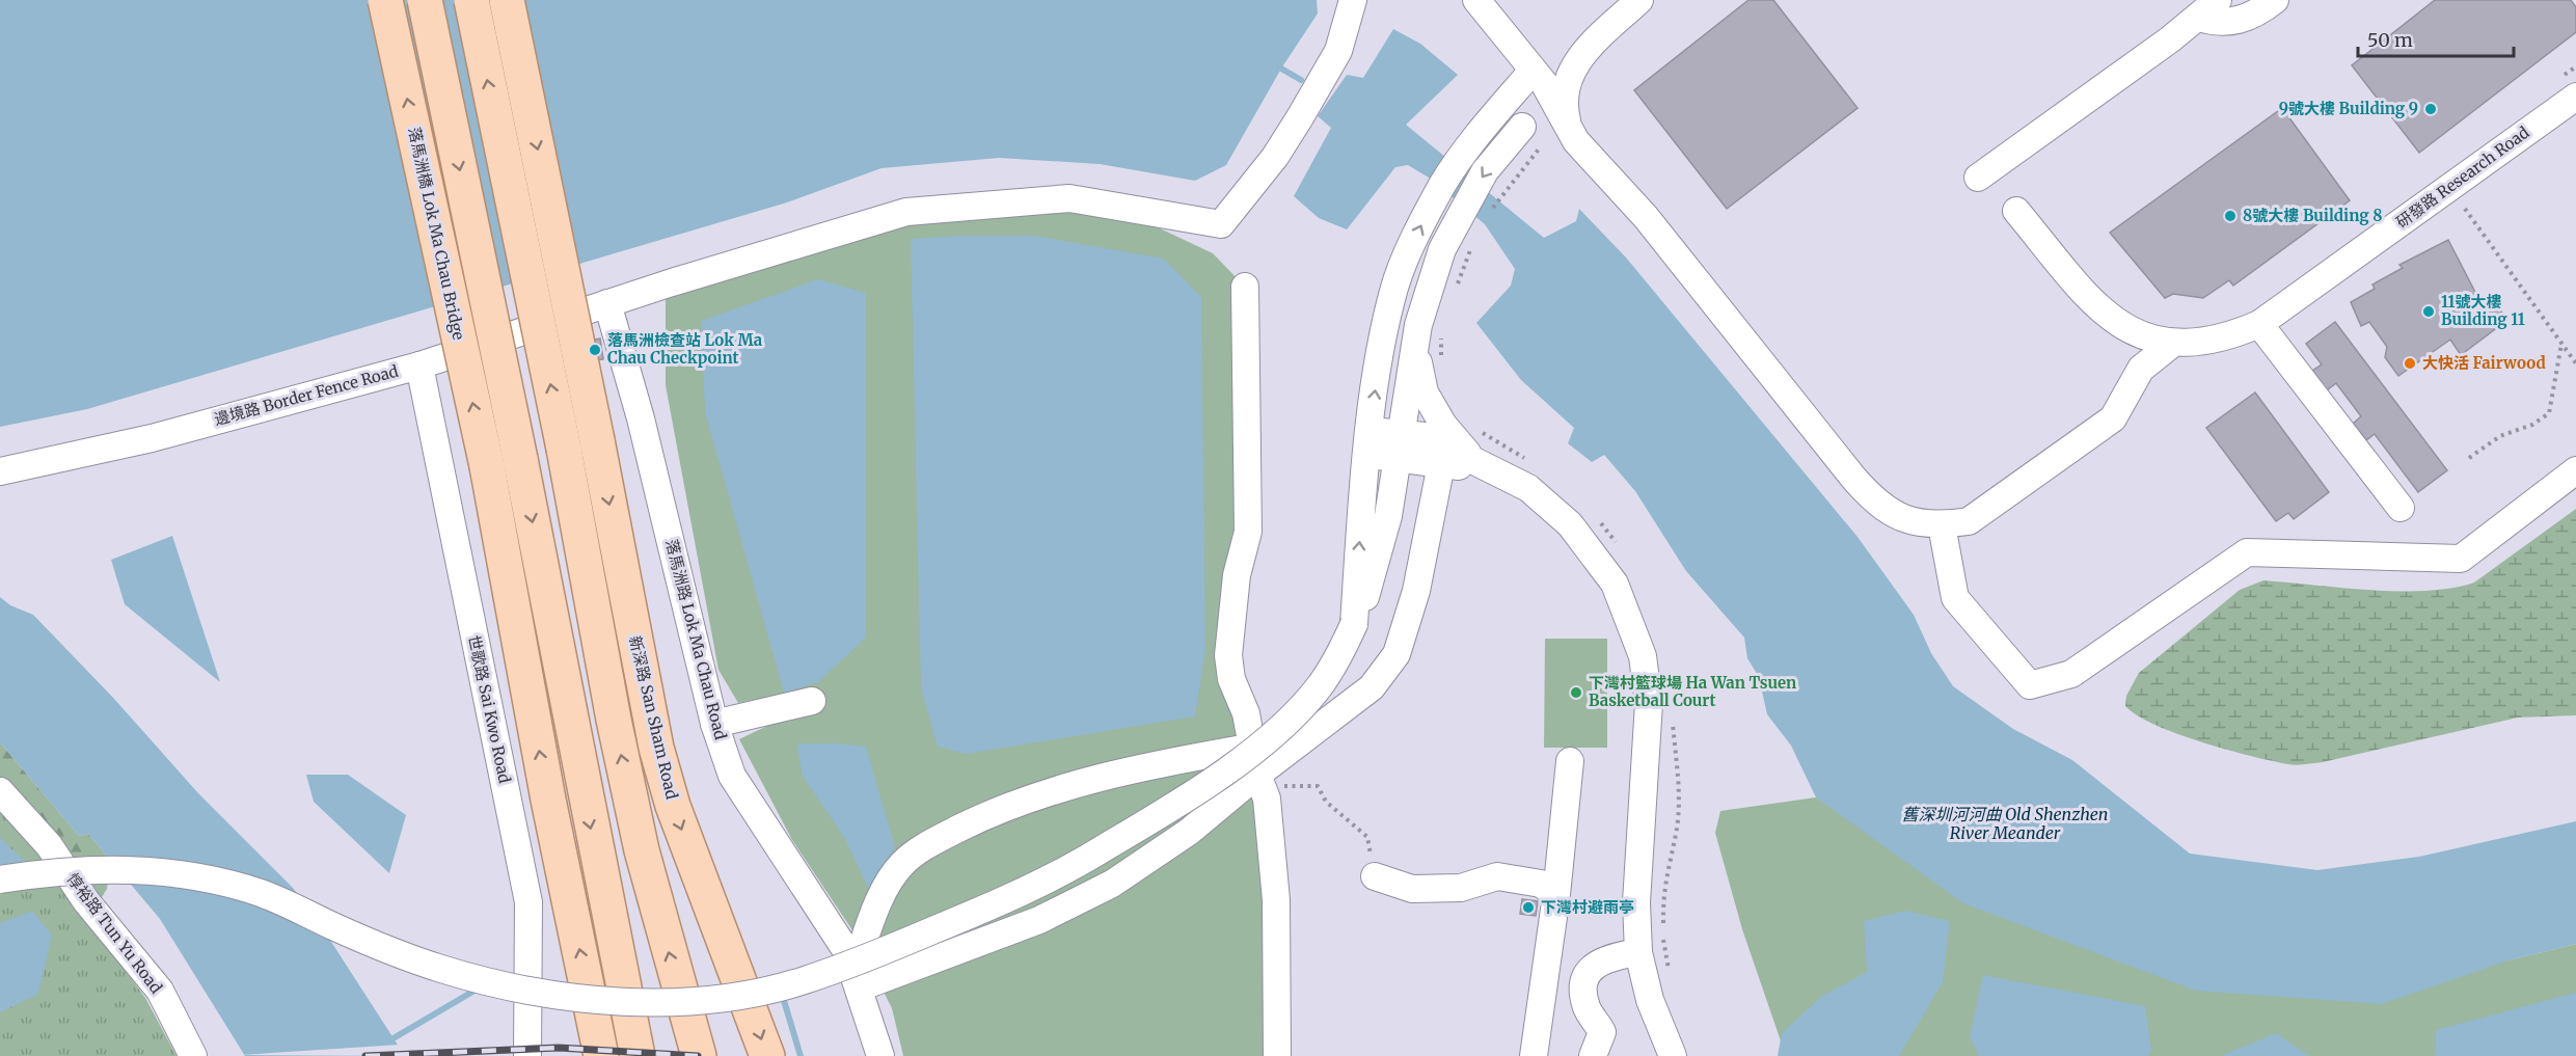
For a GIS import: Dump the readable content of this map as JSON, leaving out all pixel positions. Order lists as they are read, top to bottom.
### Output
{
  "streets": {
    "main road": ["落馬洲橋 Lok Ma Chau Bridge", "新深路 San Sham Road"],
    "street": [
      "研發路 Research Road",
      "邊境路 Border Fence Road",
      "落馬洲路 Lok Ma Chau Road",
      "世歌路 Sai Kwo Road",
      "惇裕路 Tun Yu Road"
    ]
  },
  "crossings": [
    ["邊境路 Border Fence Road", "落馬洲路 Lok Ma Chau Road"],
    ["邊境路 Border Fence Road", "世歌路 Sai Kwo Road"]
  ],
  "water": ["舊深圳河河曲 Old Shenzhen River Meander"],
  "places": [
    "9號大樓 Building 9",
    "8號大樓 Building 8",
    "11號大樓 Building 11",
    "落馬洲檢查站 Lok Ma Chau Checkpoint",
    "大快活 Fairwood",
    "下灣村籃球場 Ha Wan Tsuen Basketball Court",
    "下灣村避雨亭"
  ],
  "scale_bar": "50 m"
}
